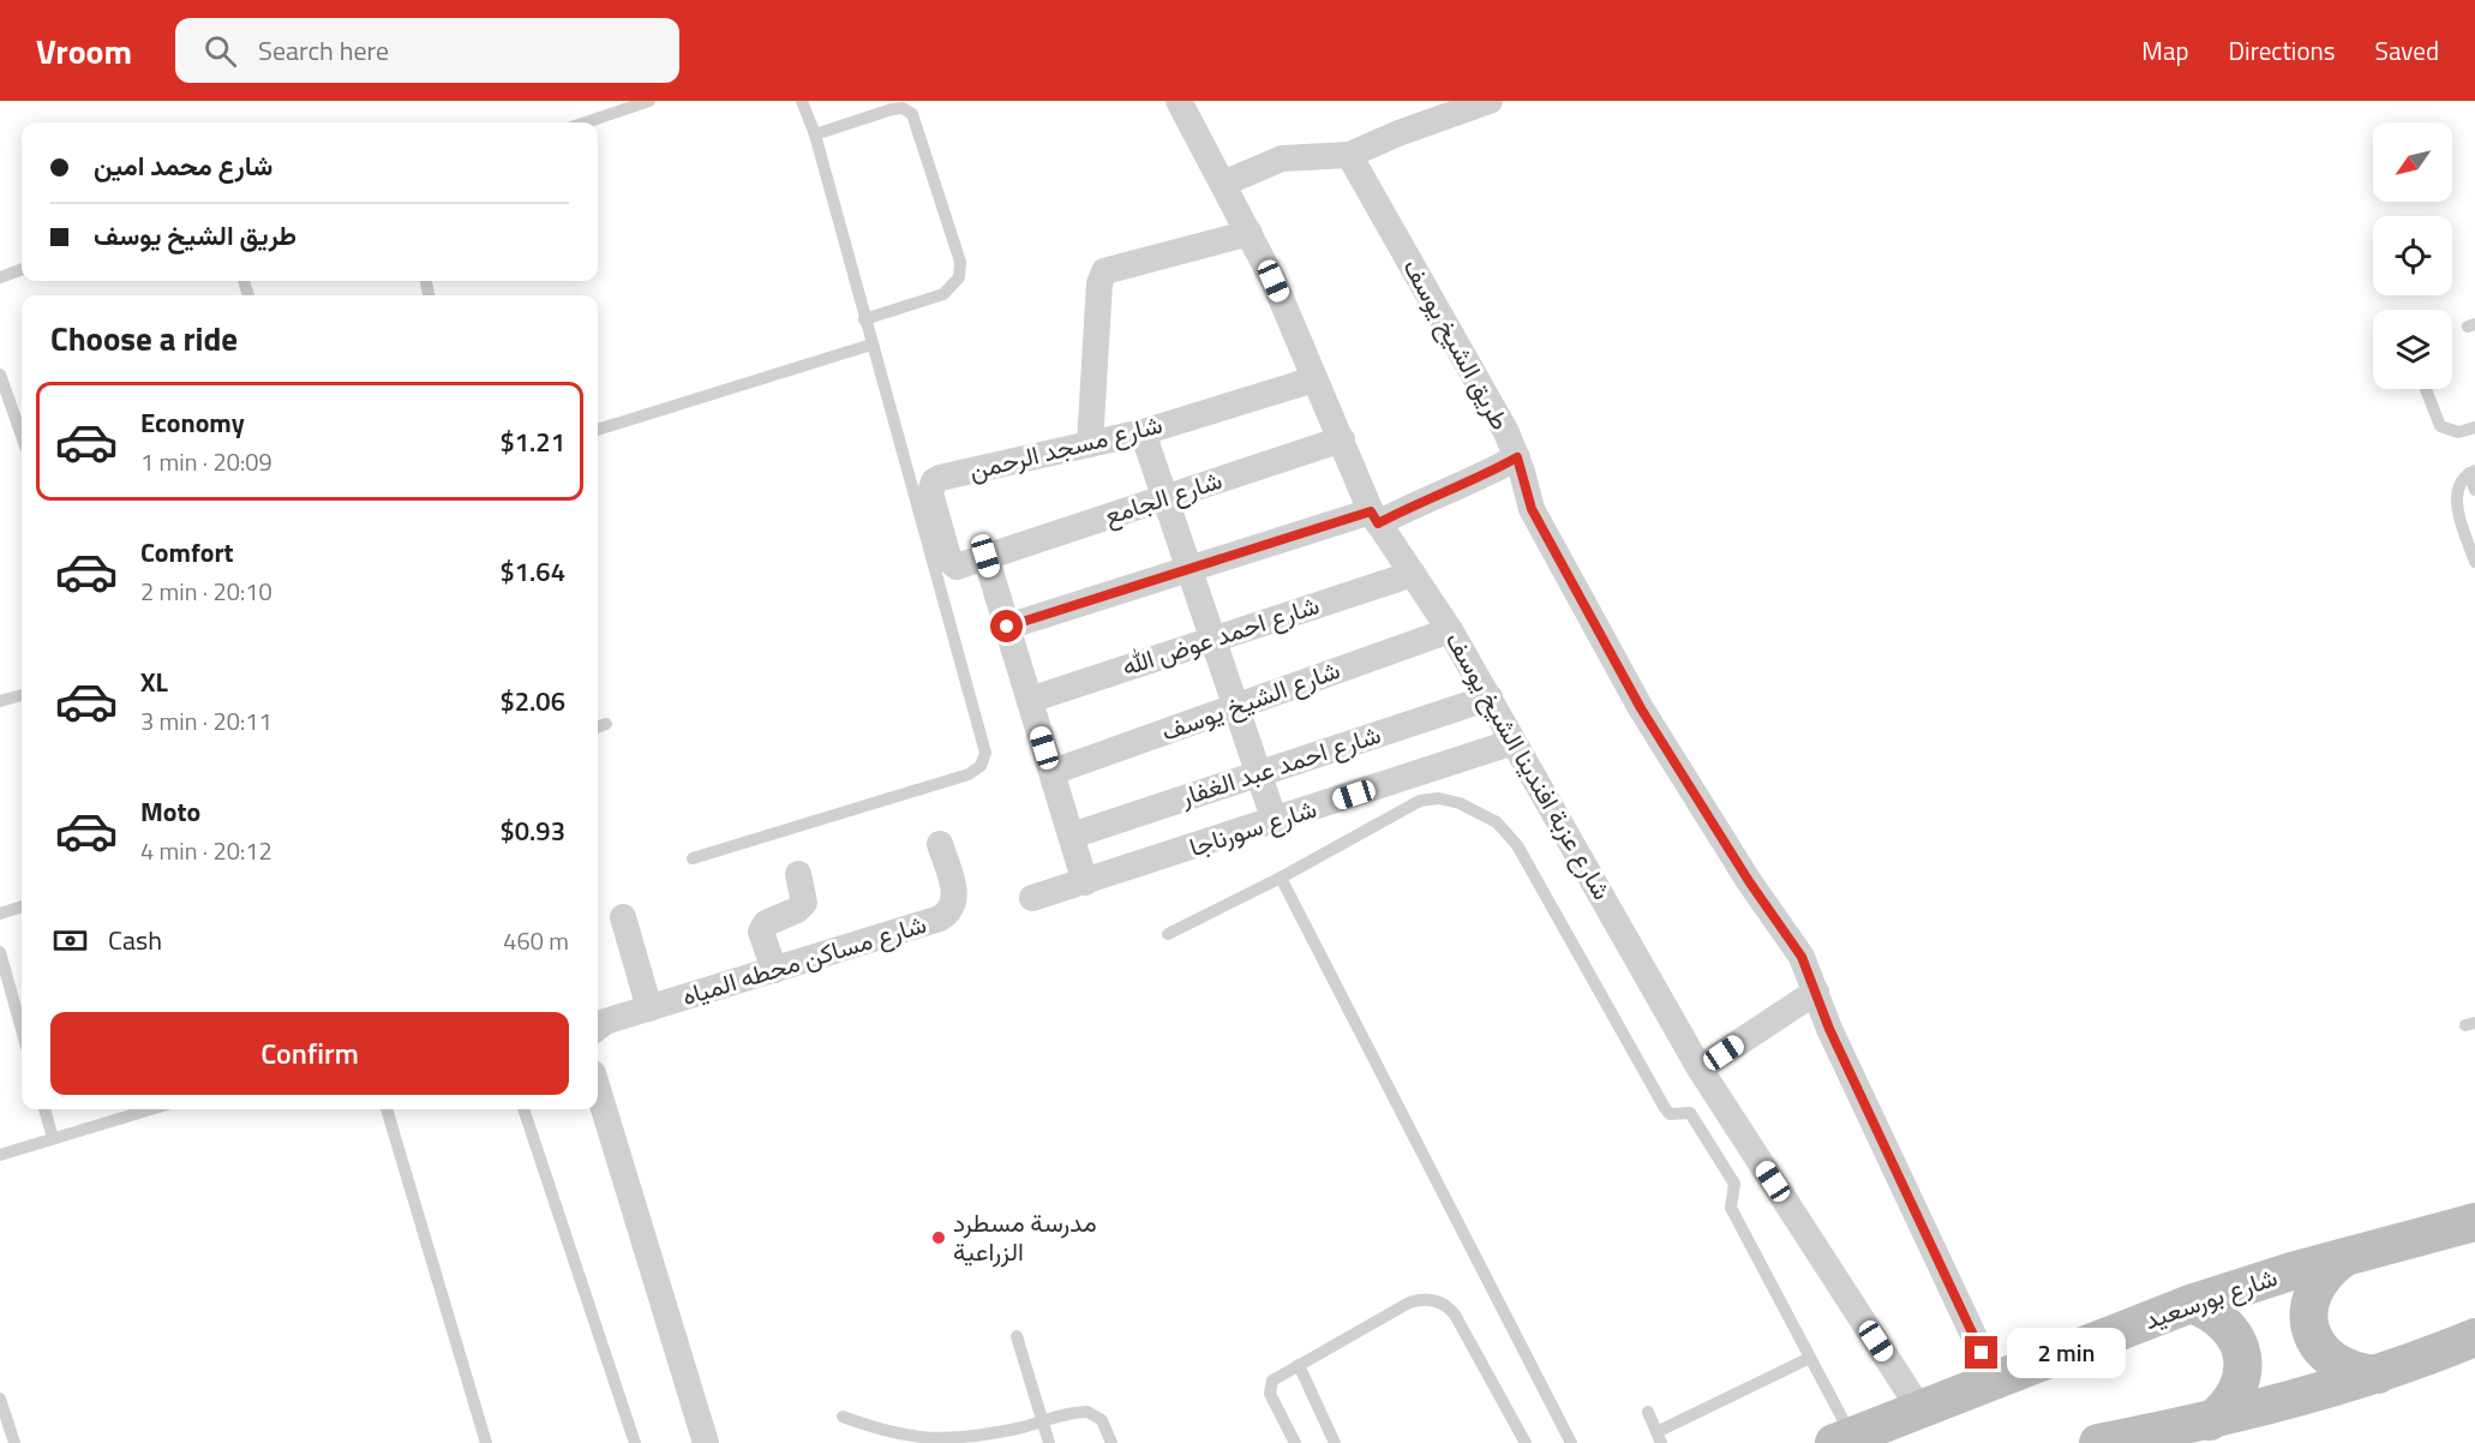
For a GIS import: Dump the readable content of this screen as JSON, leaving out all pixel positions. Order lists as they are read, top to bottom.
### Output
{
  "streets": {
    "main road": ["شارع بورسعيد"],
    "street": [
      "طريق الشيخ يوسف",
      "شارع مسجد الرحمن",
      "شارع الجامع",
      "شارع احمد عوض الله",
      "شارع الشيخ يوسف",
      "شارع احمد عبد الغفار",
      "شارع عزبة افندينا الشيخ يوسف",
      "شارع سورناجا",
      "شارع مساكن محطه المياه"
    ]
  },
  "crossings": [
    ["طريق الشيخ يوسف", "شارع بورسعيد"],
    ["شارع مسجد الرحمن", "شارع الجامع"],
    ["شارع مسجد الرحمن", "شارع عزبة افندينا الشيخ يوسف"],
    ["شارع الجامع", "شارع عزبة افندينا الشيخ يوسف"],
    ["شارع احمد عوض الله", "شارع عزبة افندينا الشيخ يوسف"],
    ["شارع الشيخ يوسف", "شارع عزبة افندينا الشيخ يوسف"],
    ["شارع احمد عبد الغفار", "شارع عزبة افندينا الشيخ يوسف"],
    ["شارع عزبة افندينا الشيخ يوسف", "شارع سورناجا"],
    ["شارع عزبة افندينا الشيخ يوسف", "شارع بورسعيد"]
  ],
  "places": ["مدرسة مسطرد الزراعية"],
  "north": "bottom left",
  "page": {
    "header": "Vroom",
    "search": "Search here",
    "nav": ["Map", "Directions", "Saved"],
    "banner": ["شارع محمد امين", "طريق الشيخ يوسف"],
    "heading": "Choose a ride",
    "list": [
      {
        "name": "Economy",
        "note": "1 min · 20:09",
        "value": "$1.21"
      },
      {
        "name": "Comfort",
        "note": "2 min · 20:10",
        "value": "$1.64"
      },
      {
        "name": "XL",
        "note": "3 min · 20:11",
        "value": "$2.06"
      },
      {
        "name": "Moto",
        "note": "4 min · 20:12",
        "value": "$0.93"
      }
    ],
    "pay": ["Cash", "460 m"],
    "buttons": "Confirm",
    "bubble": "2 min"
  }
}
